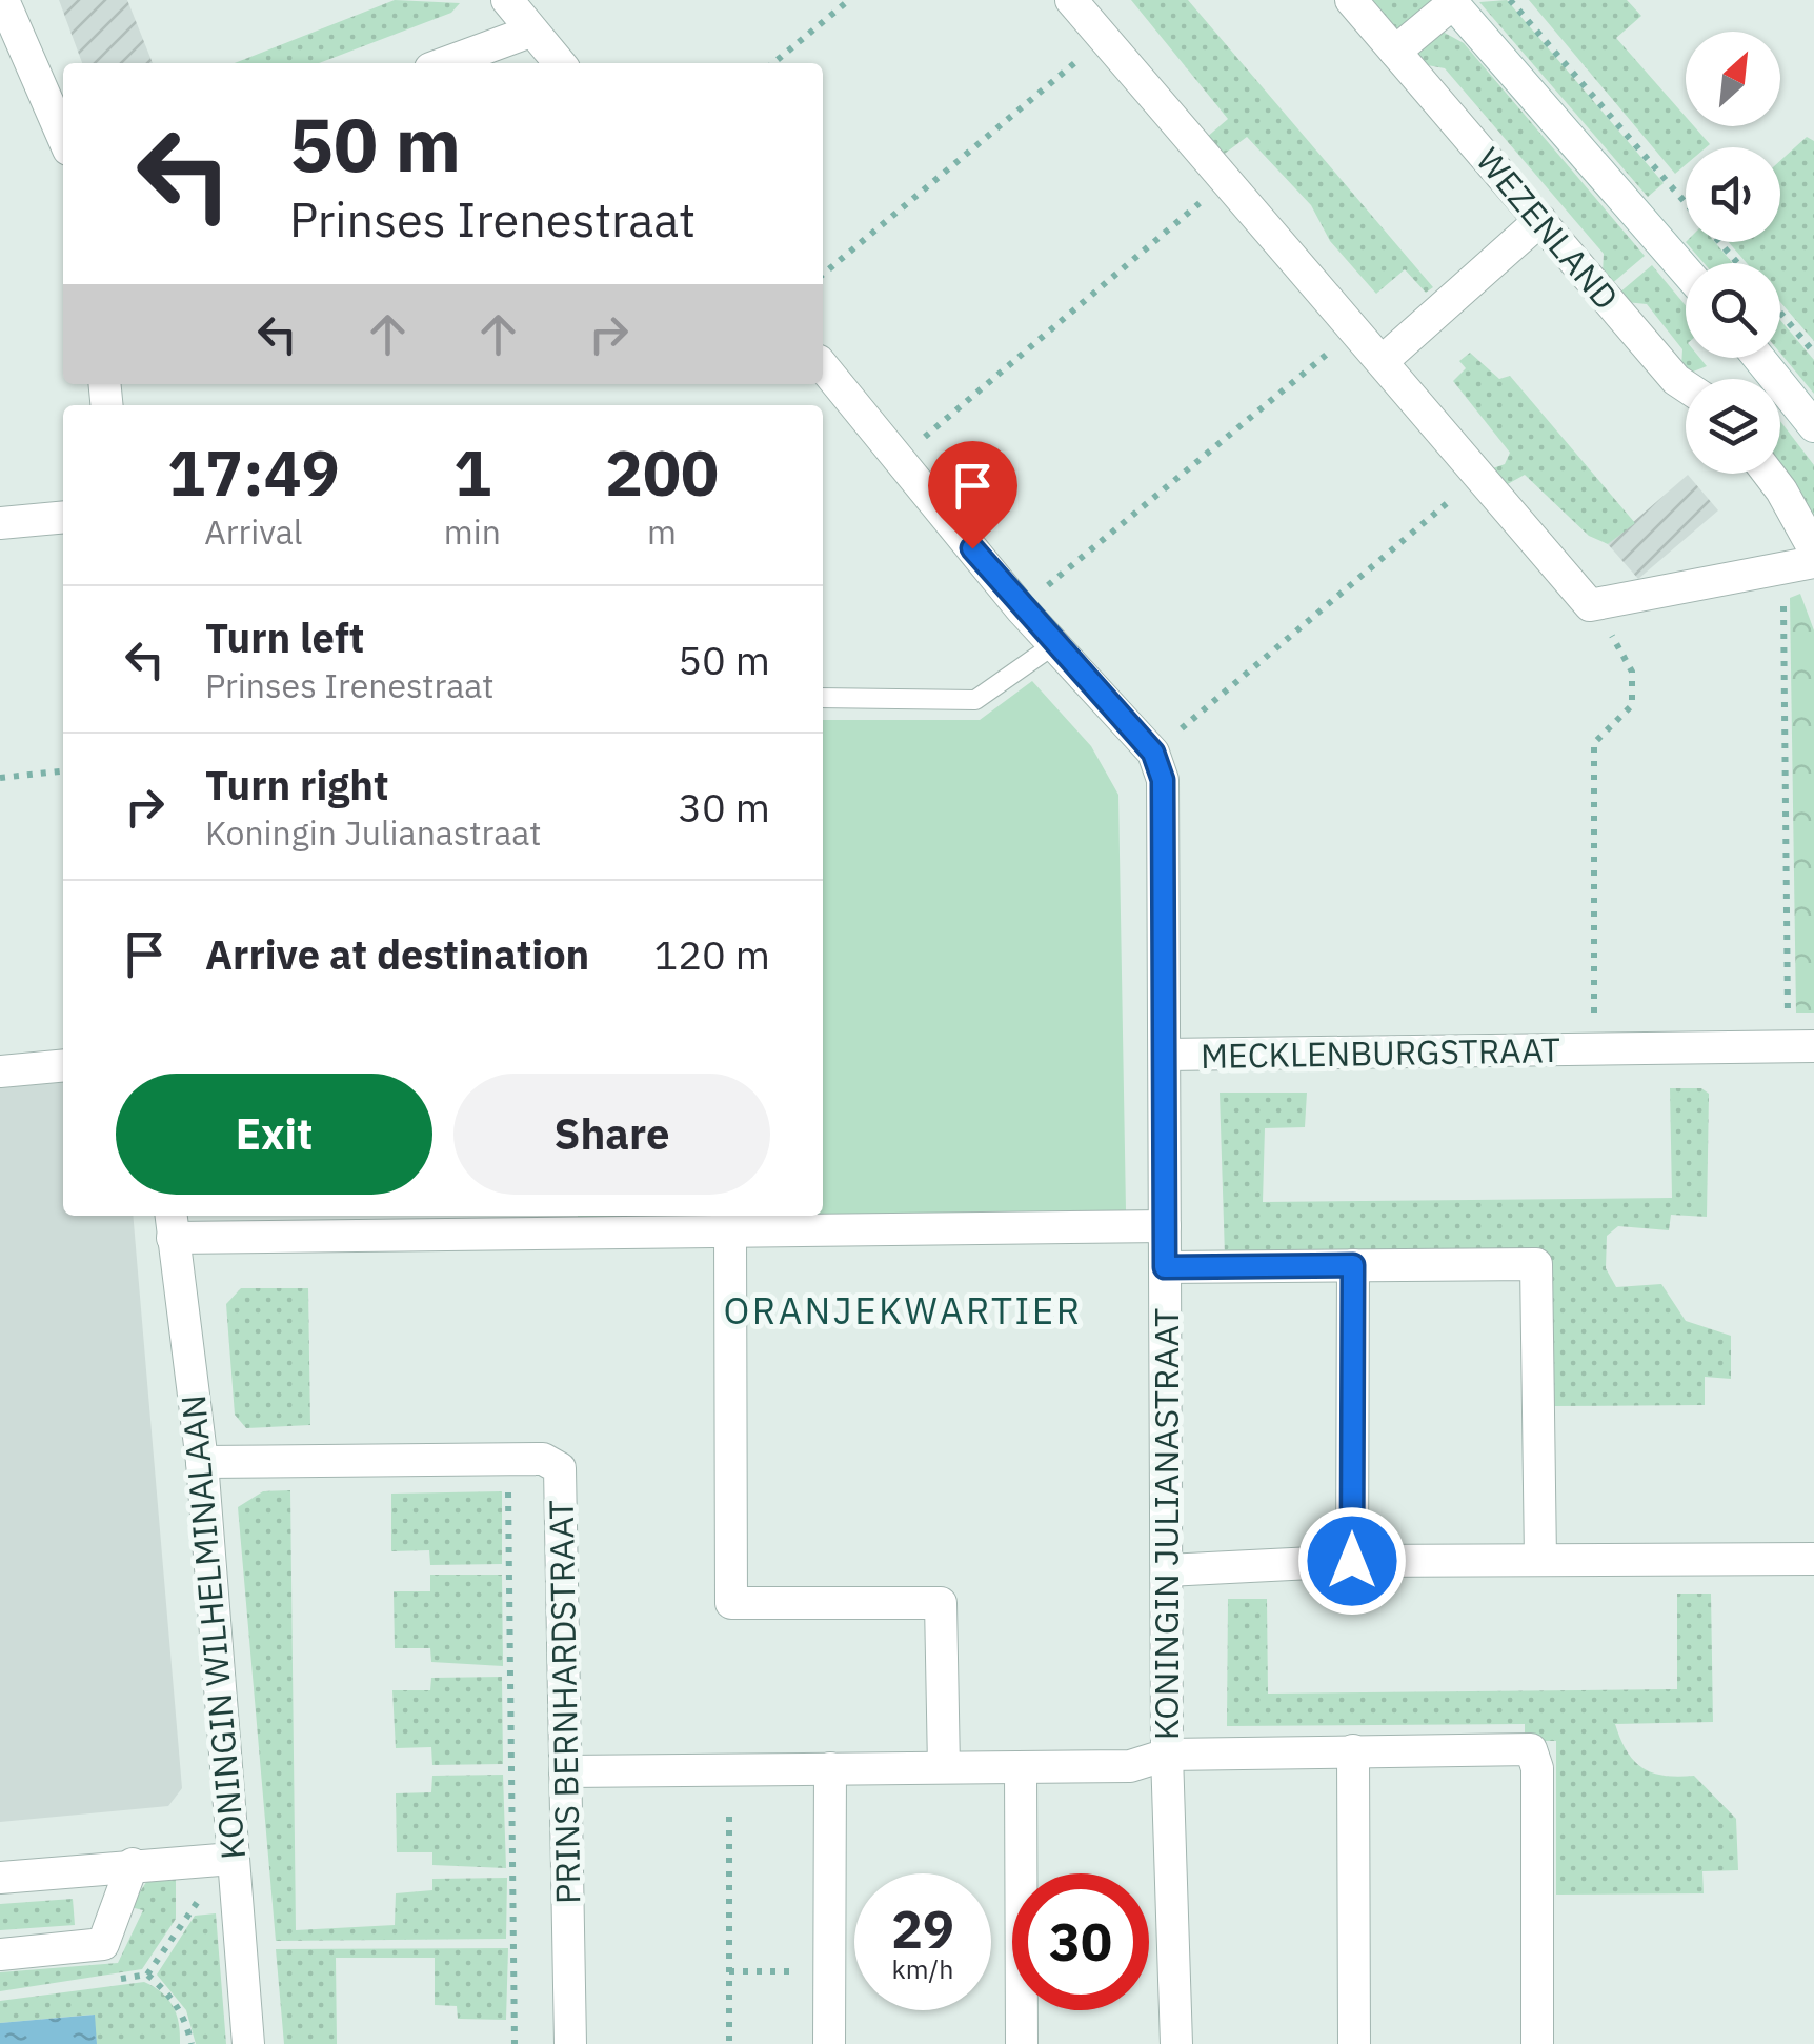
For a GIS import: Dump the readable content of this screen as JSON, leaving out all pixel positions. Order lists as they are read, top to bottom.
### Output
{
  "streets": {
    "street": [
      "WEZENLAND",
      "MECKLENBURGSTRAAT",
      "KONINGIN JULIANASTRAAT",
      "KONINGIN WILHELMINALAAN",
      "PRINS BERNHARDSTRAAT"
    ]
  },
  "crossings": [
    ["MECKLENBURGSTRAAT", "KONINGIN JULIANASTRAAT"],
    ["KONINGIN WILHELMINALAAN", "PRINS BERNHARDSTRAAT"]
  ],
  "districts": ["ORANJEKWARTIER"],
  "north": "top right",
  "page": {
    "turn": ["50 m", "Prinses Irenestraat"],
    "eta": [
      "17:49",
      "Arrival",
      "1",
      "min",
      "200",
      "m"
    ],
    "list": [
      {
        "name": "Turn left",
        "note": "Prinses Irenestraat",
        "value": "50 m"
      },
      {
        "name": "Turn right",
        "note": "Koningin Julianastraat",
        "value": "30 m"
      },
      {
        "name": "Arrive at destination",
        "value": "120 m"
      }
    ],
    "buttons": ["Exit", "Share"],
    "speed": "29 km/h",
    "limit": "30"
  }
}
